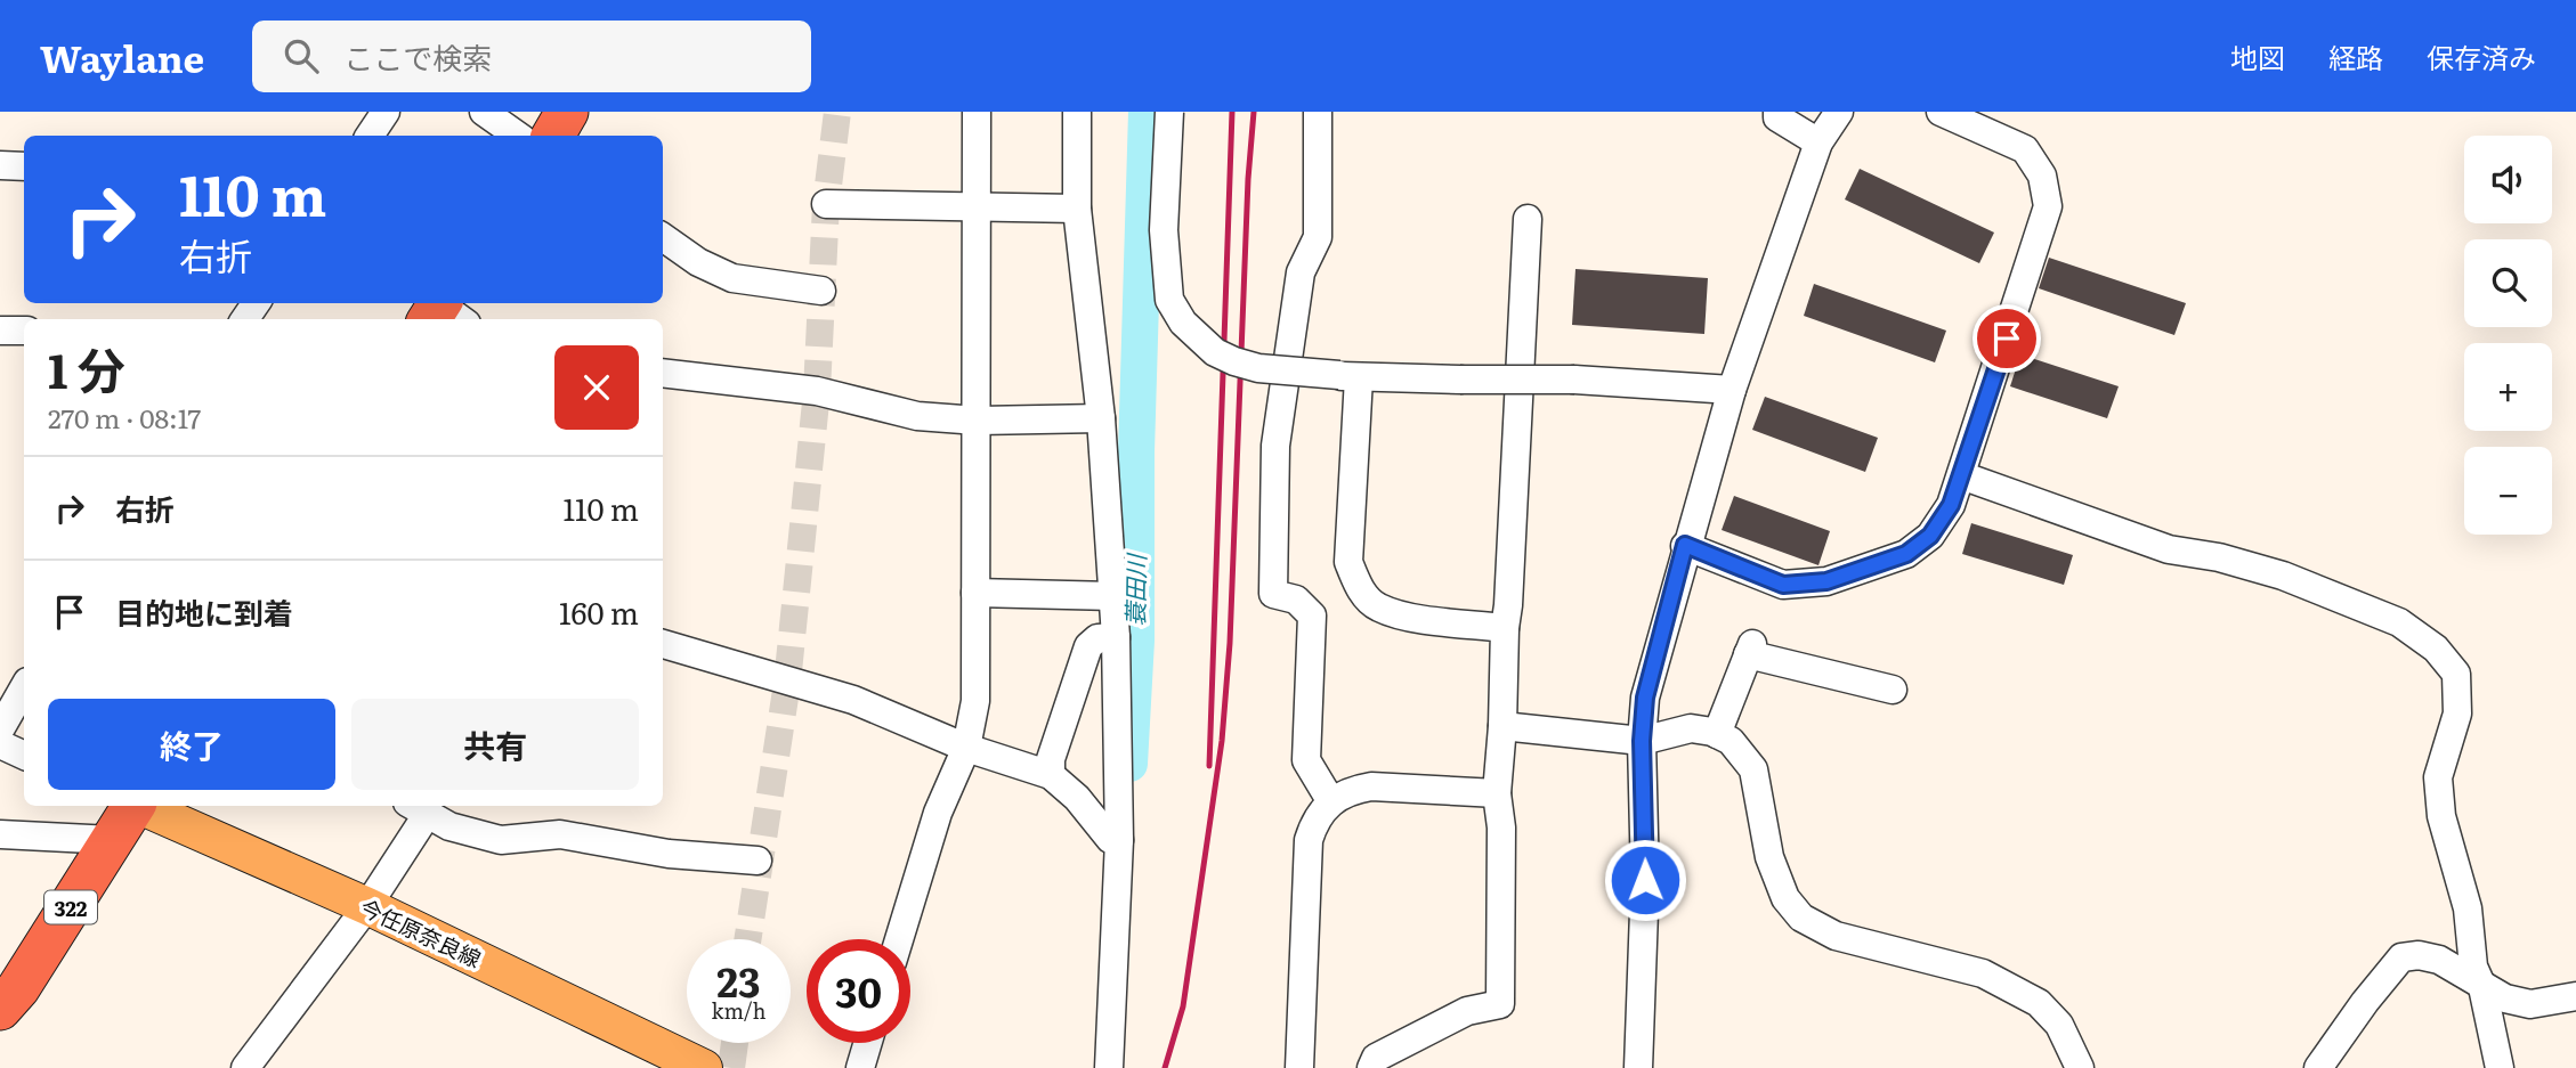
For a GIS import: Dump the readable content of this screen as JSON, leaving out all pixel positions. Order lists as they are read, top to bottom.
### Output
{
  "streets": {
    "highway": ["322"],
    "main road": ["今任原奈良線"]
  },
  "water": ["蓑田川"],
  "page": {
    "header": "Waylane",
    "search": "ここで検索",
    "nav": ["地図", "経路", "保存済み"],
    "map_buttons": ["+", "−"],
    "turn": ["110 m", "右折"],
    "heading": ["1 分", "270 m · 08:17"],
    "list": [
      {
        "name": "右折",
        "value": "110 m"
      },
      {
        "name": "目的地に到着",
        "value": "160 m"
      }
    ],
    "buttons": ["終了", "共有"],
    "speed": "23 km/h",
    "limit": "30"
  }
}
